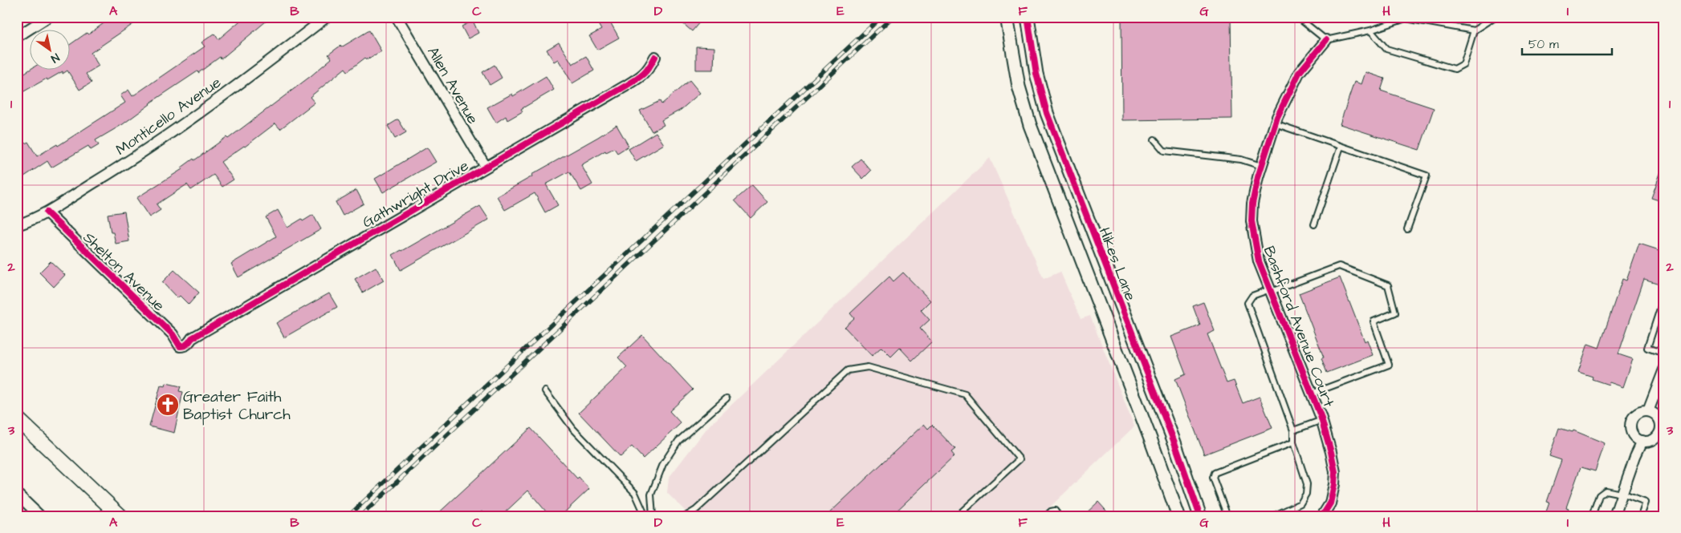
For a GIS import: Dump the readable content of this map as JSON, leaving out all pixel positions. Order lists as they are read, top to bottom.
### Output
{
  "streets": {
    "street": [
      "Allen Avenue",
      "Monticello Avenue",
      "Gathwright Drive",
      "Hikes Lane",
      "Shelton Avenue",
      "Bashford Avenue Court"
    ]
  },
  "crossings": [
    ["Allen Avenue", "Gathwright Drive"],
    ["Monticello Avenue", "Shelton Avenue"],
    ["Gathwright Drive", "Shelton Avenue"]
  ],
  "places": {
    "church": ["Greater Faith Baptist Church"]
  },
  "scale_bar": "50 m",
  "north": "bottom right",
  "grid": {
    "columns": [
      "A",
      "B",
      "C",
      "D",
      "E",
      "F",
      "G",
      "H",
      "I"
    ],
    "rows": ["1", "2", "3"]
  }
}
